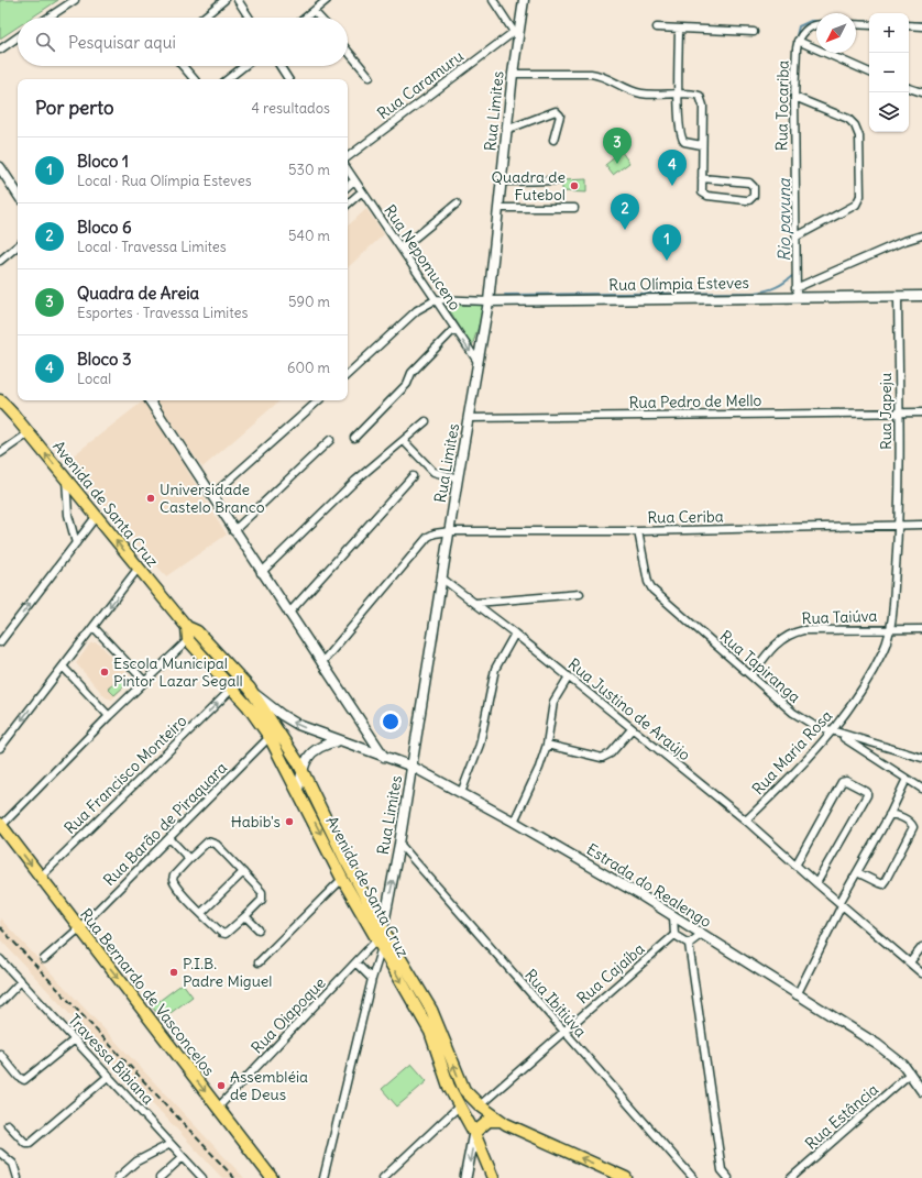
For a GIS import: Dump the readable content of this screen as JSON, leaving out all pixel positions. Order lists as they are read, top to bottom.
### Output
{
  "streets": {
    "main road": ["Avenida de Santa Cruz", "Rua Bernardo de Vasconcelos"],
    "street": [
      "Rua Caramuru",
      "Rua Tocariba",
      "Rua Limites",
      "Rua Nepomuceno",
      "Rua Olímpia Esteves",
      "Rua Pedro de Mello",
      "Rua Japeju",
      "Rua Ceriba",
      "Rua Taiúva",
      "Rua Tapiranga",
      "Rua Justino de Araújo",
      "Rua Maria Rosa",
      "Rua Francisco Monteiro",
      "Rua Barão de Piraquara",
      "Estrada do Realengo",
      "Rua Cajaíba",
      "Rua Ibitiúva",
      "Rua Oiapoque",
      "Travessa Bibiana",
      "Rua Estância"
    ]
  },
  "crossings": [
    ["Rua Caramuru", "Rua Limites"],
    ["Rua Tocariba", "Rua Olímpia Esteves"],
    ["Rua Limites", "Rua Nepomuceno"],
    ["Rua Limites", "Rua Olímpia Esteves"],
    ["Rua Limites", "Rua Pedro de Mello"],
    ["Rua Limites", "Avenida de Santa Cruz"],
    ["Rua Limites", "Rua Ceriba"],
    ["Rua Limites", "Rua Justino de Araújo"],
    ["Rua Limites", "Estrada do Realengo"],
    ["Rua Limites", "Rua Ibitiúva"],
    ["Rua Nepomuceno", "Rua Olímpia Esteves"],
    ["Rua Olímpia Esteves", "Rua Japeju"],
    ["Rua Pedro de Mello", "Rua Japeju"],
    ["Rua Japeju", "Rua Ceriba"],
    ["Rua Japeju", "Rua Maria Rosa"],
    ["Avenida de Santa Cruz", "Rua Francisco Monteiro"],
    ["Avenida de Santa Cruz", "Rua Barão de Piraquara"],
    ["Avenida de Santa Cruz", "Estrada do Realengo"],
    ["Avenida de Santa Cruz", "Rua Cajaíba"],
    ["Avenida de Santa Cruz", "Rua Oiapoque"],
    ["Rua Ceriba", "Rua Tapiranga"],
    ["Rua Ceriba", "Rua Maria Rosa"],
    ["Rua Taiúva", "Rua Tapiranga"],
    ["Rua Taiúva", "Rua Maria Rosa"],
    ["Rua Tapiranga", "Rua Maria Rosa"],
    ["Rua Justino de Araújo", "Rua Maria Rosa"],
    ["Rua Francisco Monteiro", "Rua Bernardo de Vasconcelos"],
    ["Rua Barão de Piraquara", "Rua Bernardo de Vasconcelos"],
    ["Estrada do Realengo", "Rua Estância"],
    ["Rua Cajaíba", "Rua Ibitiúva"],
    ["Rua Bernardo de Vasconcelos", "Rua Oiapoque"]
  ],
  "one_way": ["Rua Francisco Monteiro", "Rua Bernardo de Vasconcelos"],
  "water": ["Rio pavuna"],
  "places": [
    "Quadra de Futebol",
    "Universidade Castelo Branco",
    "Escola Municipal Pintor Lazar Segall",
    "Habib's",
    "P.I.B. Padre Miguel",
    "Assembléia de Deus"
  ],
  "north": "bottom left",
  "page": {
    "map_buttons": ["+", "−"],
    "search": "Pesquisar aqui",
    "heading": ["Por perto", "4 resultados"],
    "pins": [
      "3",
      "4",
      "2",
      "1"
    ],
    "list": [
      {
        "mark": "1",
        "name": "Bloco 1",
        "note": "Local · Rua Olímpia Esteves",
        "value": "530 m"
      },
      {
        "mark": "2",
        "name": "Bloco 6",
        "note": "Local · Travessa Limites",
        "value": "540 m"
      },
      {
        "mark": "3",
        "name": "Quadra de Areia",
        "note": "Esportes · Travessa Limites",
        "value": "590 m"
      },
      {
        "mark": "4",
        "name": "Bloco 3",
        "note": "Local",
        "value": "600 m"
      }
    ]
  }
}
